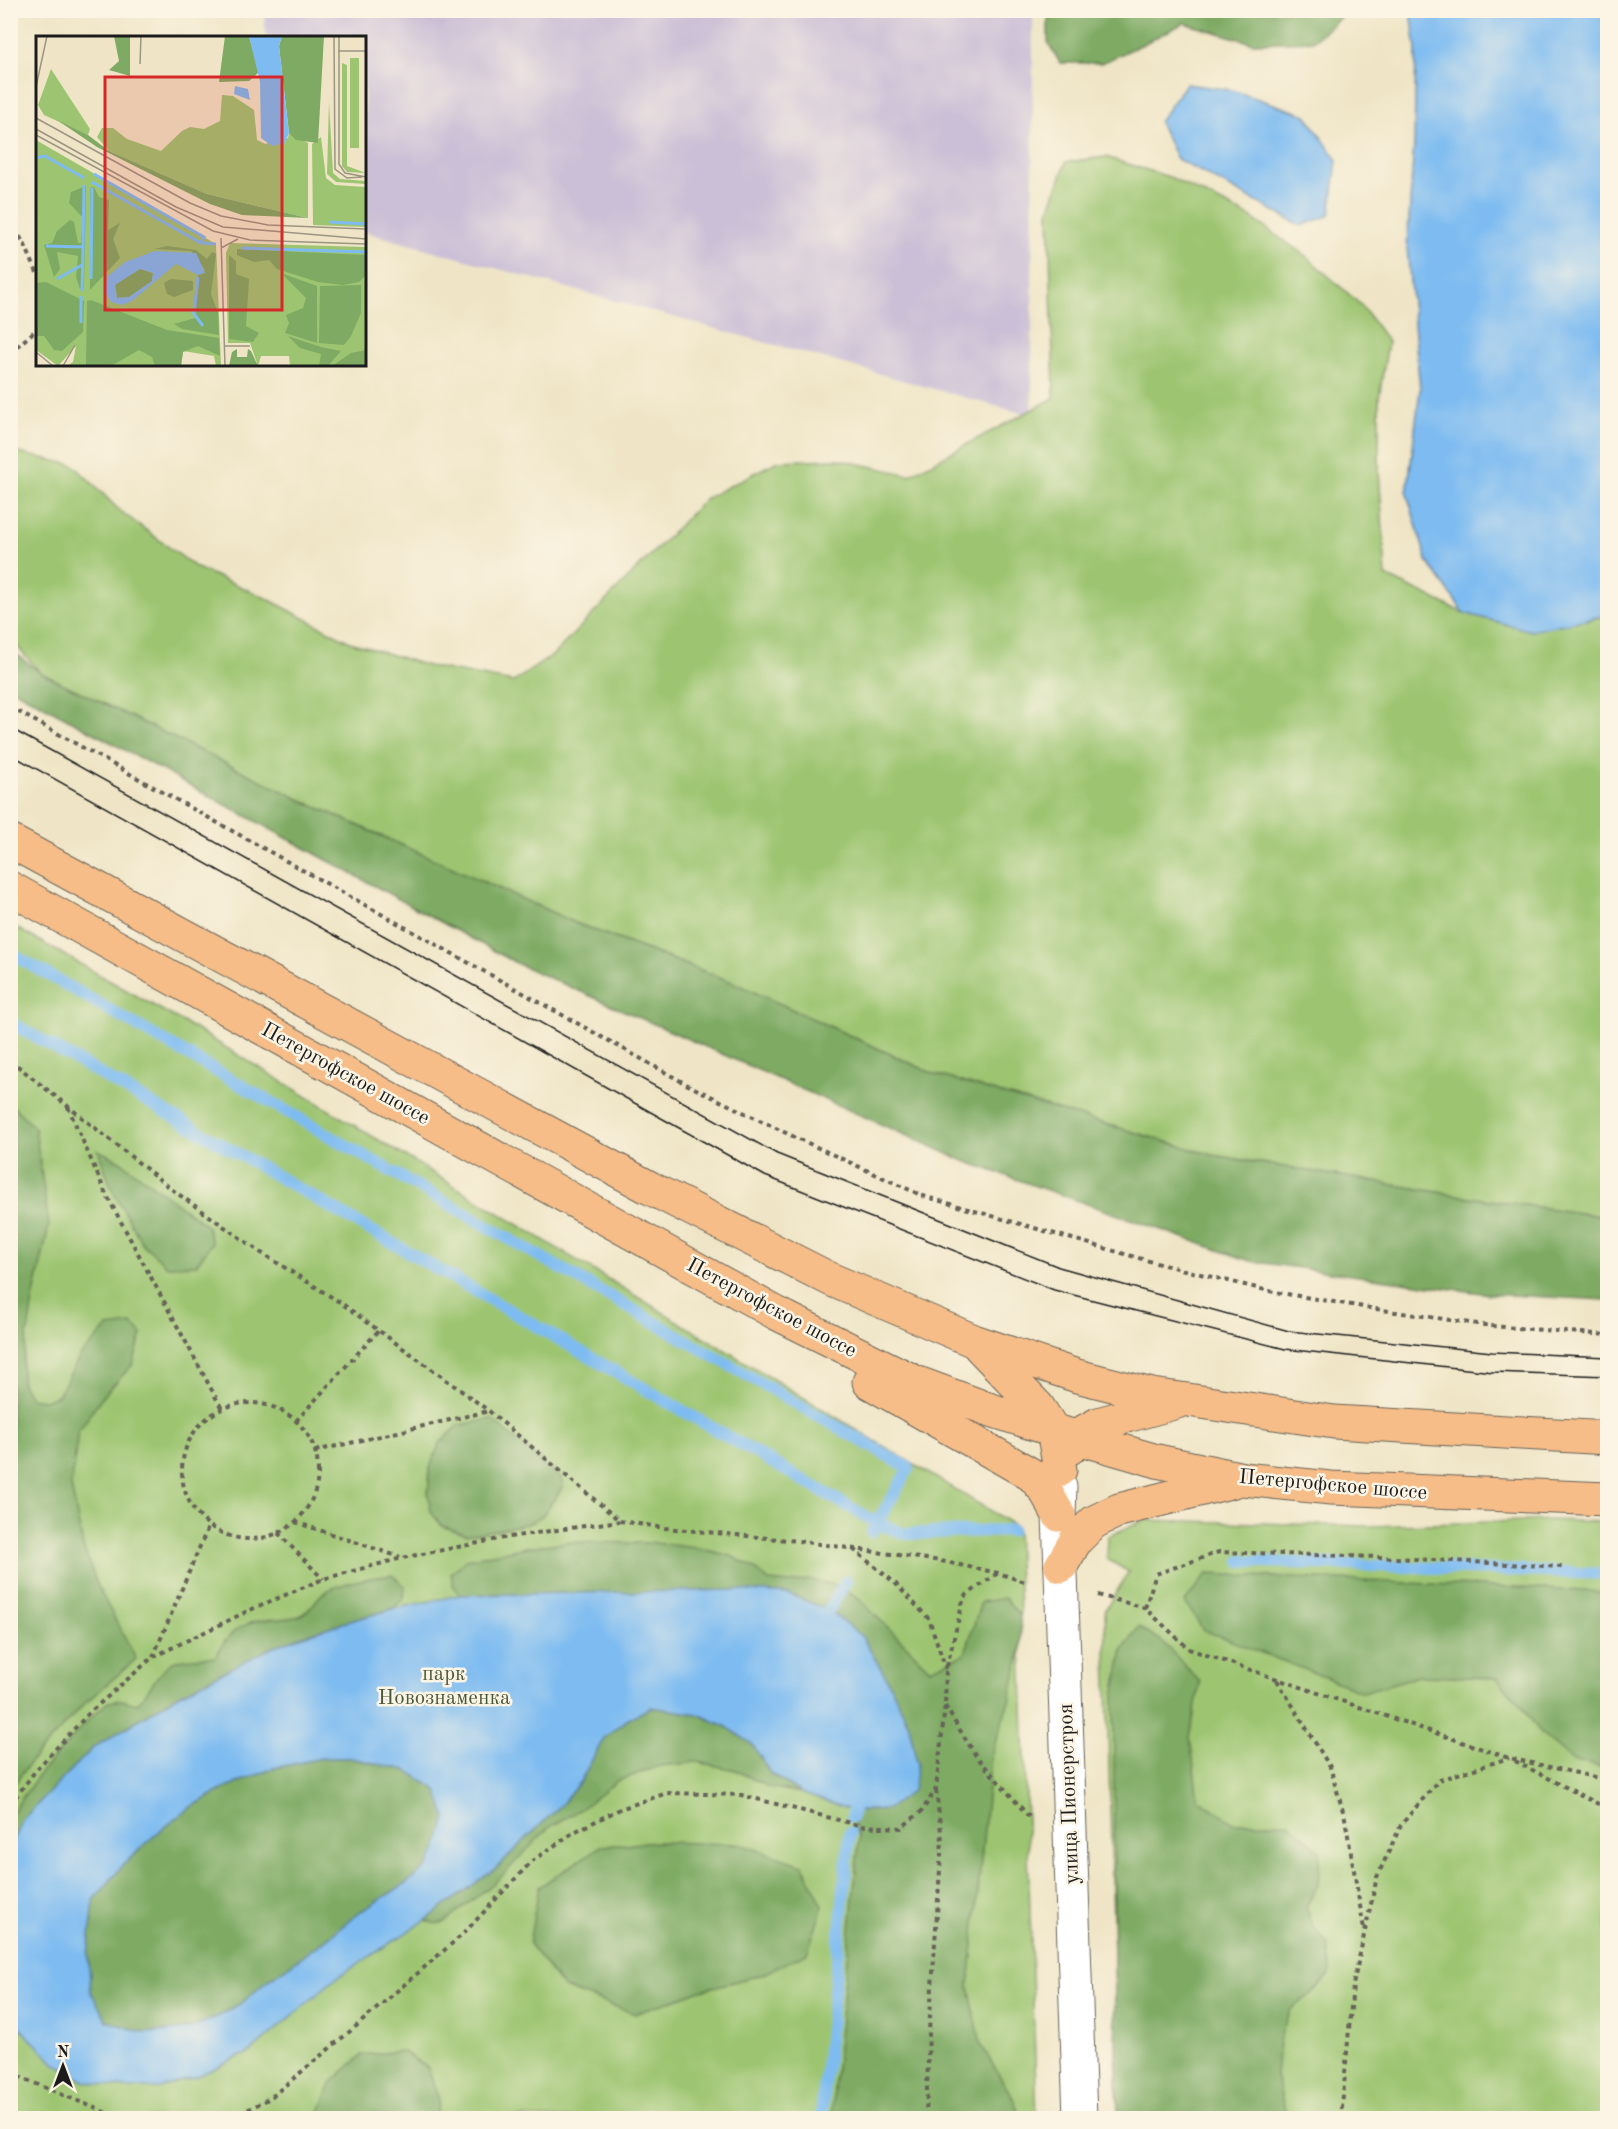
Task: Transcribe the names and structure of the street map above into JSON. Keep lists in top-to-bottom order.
{
  "streets": {
    "main road": ["Петергофское шоссе"],
    "street": ["улица Пионерстроя"]
  },
  "parks": ["парк Новознаменка"],
  "north": "top"
}
